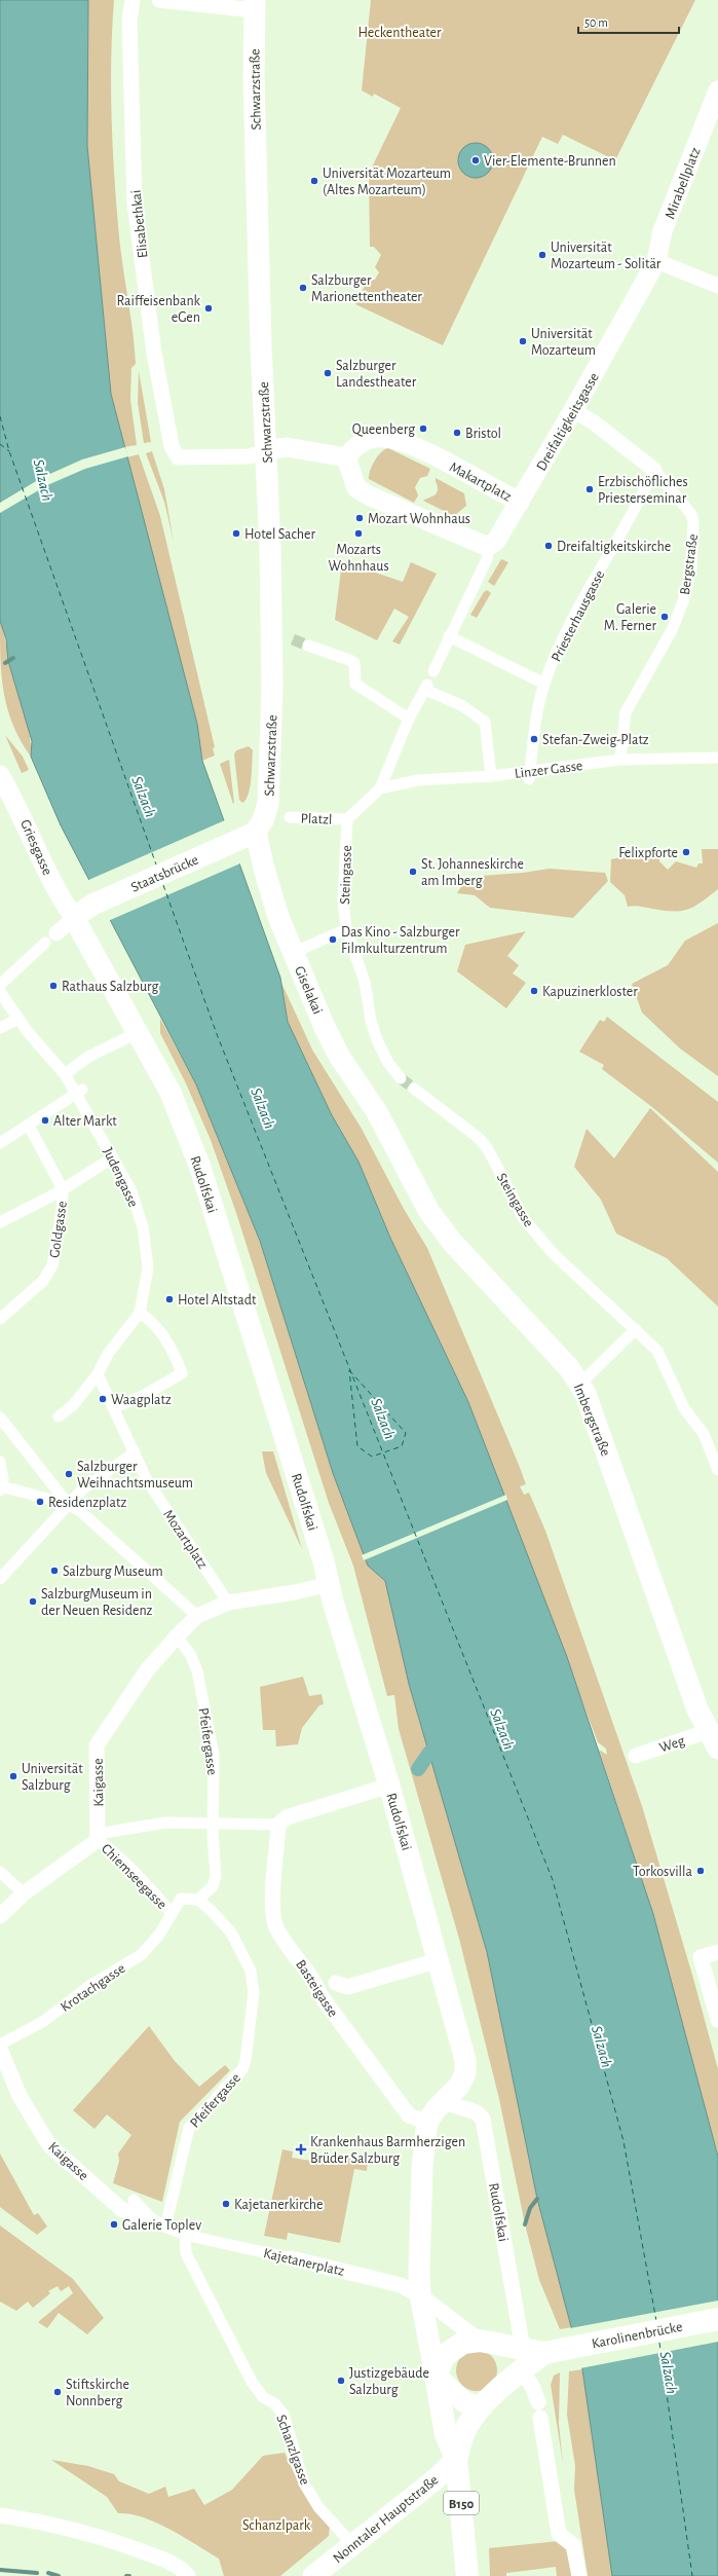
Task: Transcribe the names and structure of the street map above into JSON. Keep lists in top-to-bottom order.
{
  "streets": {
    "main road": [
      "Schwarzstraße",
      "Staatsbrücke",
      "Giselakai",
      "Rudolfskai",
      "Imbergstraße",
      "Karolinenbrücke",
      "B150",
      "Nonntaler Hauptstraße"
    ],
    "street": [
      "Mirabellplatz",
      "Elisabethkai",
      "Dreifaltigkeitsgasse",
      "Makartplatz",
      "Bergstraße",
      "Priesterhausgasse",
      "Linzer Gasse",
      "Platzl",
      "Griesgasse",
      "Steingasse",
      "Judengasse",
      "Goldgasse",
      "Mozartplatz",
      "Pfeifergasse",
      "Weg",
      "Kaigasse",
      "Chiemseegasse",
      "Krotachgasse",
      "Basteigasse",
      "Kajetanerplatz",
      "Schanzlgasse"
    ]
  },
  "crossings": [
    ["Schwarzstraße", "Elisabethkai"],
    ["Schwarzstraße", "Staatsbrücke"],
    ["Schwarzstraße", "Giselakai"],
    ["Mirabellplatz", "Dreifaltigkeitsgasse"],
    ["Dreifaltigkeitsgasse", "Makartplatz"],
    ["Dreifaltigkeitsgasse", "Bergstraße"],
    ["Bergstraße", "Priesterhausgasse"],
    ["Bergstraße", "Linzer Gasse"],
    ["Priesterhausgasse", "Linzer Gasse"],
    ["Linzer Gasse", "Platzl"],
    ["Platzl", "Steingasse"],
    ["Griesgasse", "Staatsbrücke"],
    ["Griesgasse", "Rudolfskai"],
    ["Staatsbrücke", "Giselakai"],
    ["Staatsbrücke", "Rudolfskai"],
    ["Giselakai", "Imbergstraße"],
    ["Rudolfskai", "Basteigasse"],
    ["Rudolfskai", "Karolinenbrücke"],
    ["Rudolfskai", "B150"],
    ["Imbergstraße", "Weg"],
    ["Pfeifergasse", "Kaigasse"],
    ["Pfeifergasse", "Krotachgasse"],
    ["Pfeifergasse", "Kajetanerplatz"],
    ["Kaigasse", "Chiemseegasse"],
    ["Kaigasse", "Kajetanerplatz"],
    ["Chiemseegasse", "Krotachgasse"],
    ["Kajetanerplatz", "Schanzlgasse"],
    ["Kajetanerplatz", "B150"],
    ["Karolinenbrücke", "B150"],
    ["Schanzlgasse", "Nonntaler Hauptstraße"],
    ["B150", "Nonntaler Hauptstraße"]
  ],
  "water": ["Salzach"],
  "parks": ["Heckentheater", "Schanzlpark"],
  "places": {
    "other": [
      "Vier-Elemente-Brunnen",
      "Universität Mozarteum (Altes Mozarteum)",
      "Universität Mozarteum - Solitär",
      "Salzburger Marionettentheater",
      "Raiffeisenbank eGen",
      "Universität Mozarteum",
      "Salzburger Landestheater",
      "Queenberg",
      "Bristol",
      "Erzbischöfliches Priesterseminar",
      "Mozart Wohnhaus",
      "Hotel Sacher",
      "Mozarts Wohnhaus",
      "Dreifaltigkeitskirche",
      "Galerie M. Ferner",
      "Stefan-Zweig-Platz",
      "Felixpforte",
      "St. Johanneskirche am Imberg",
      "Das Kino - Salzburger Filmkulturzentrum",
      "Rathaus Salzburg",
      "Kapuzinerkloster",
      "Alter Markt",
      "Hotel Altstadt",
      "Waagplatz",
      "Salzburger Weihnachtsmuseum",
      "Residenzplatz",
      "Salzburg Museum",
      "SalzburgMuseum in der Neuen Residenz",
      "Universität Salzburg",
      "Torkosvilla",
      "Kajetanerkirche",
      "Galerie Toplev",
      "Justizgebäude Salzburg",
      "Stiftskirche Nonnberg"
    ],
    "health": ["Krankenhaus Barmherzigen Brüder Salzburg"]
  },
  "scale_bar": "50 m"
}
